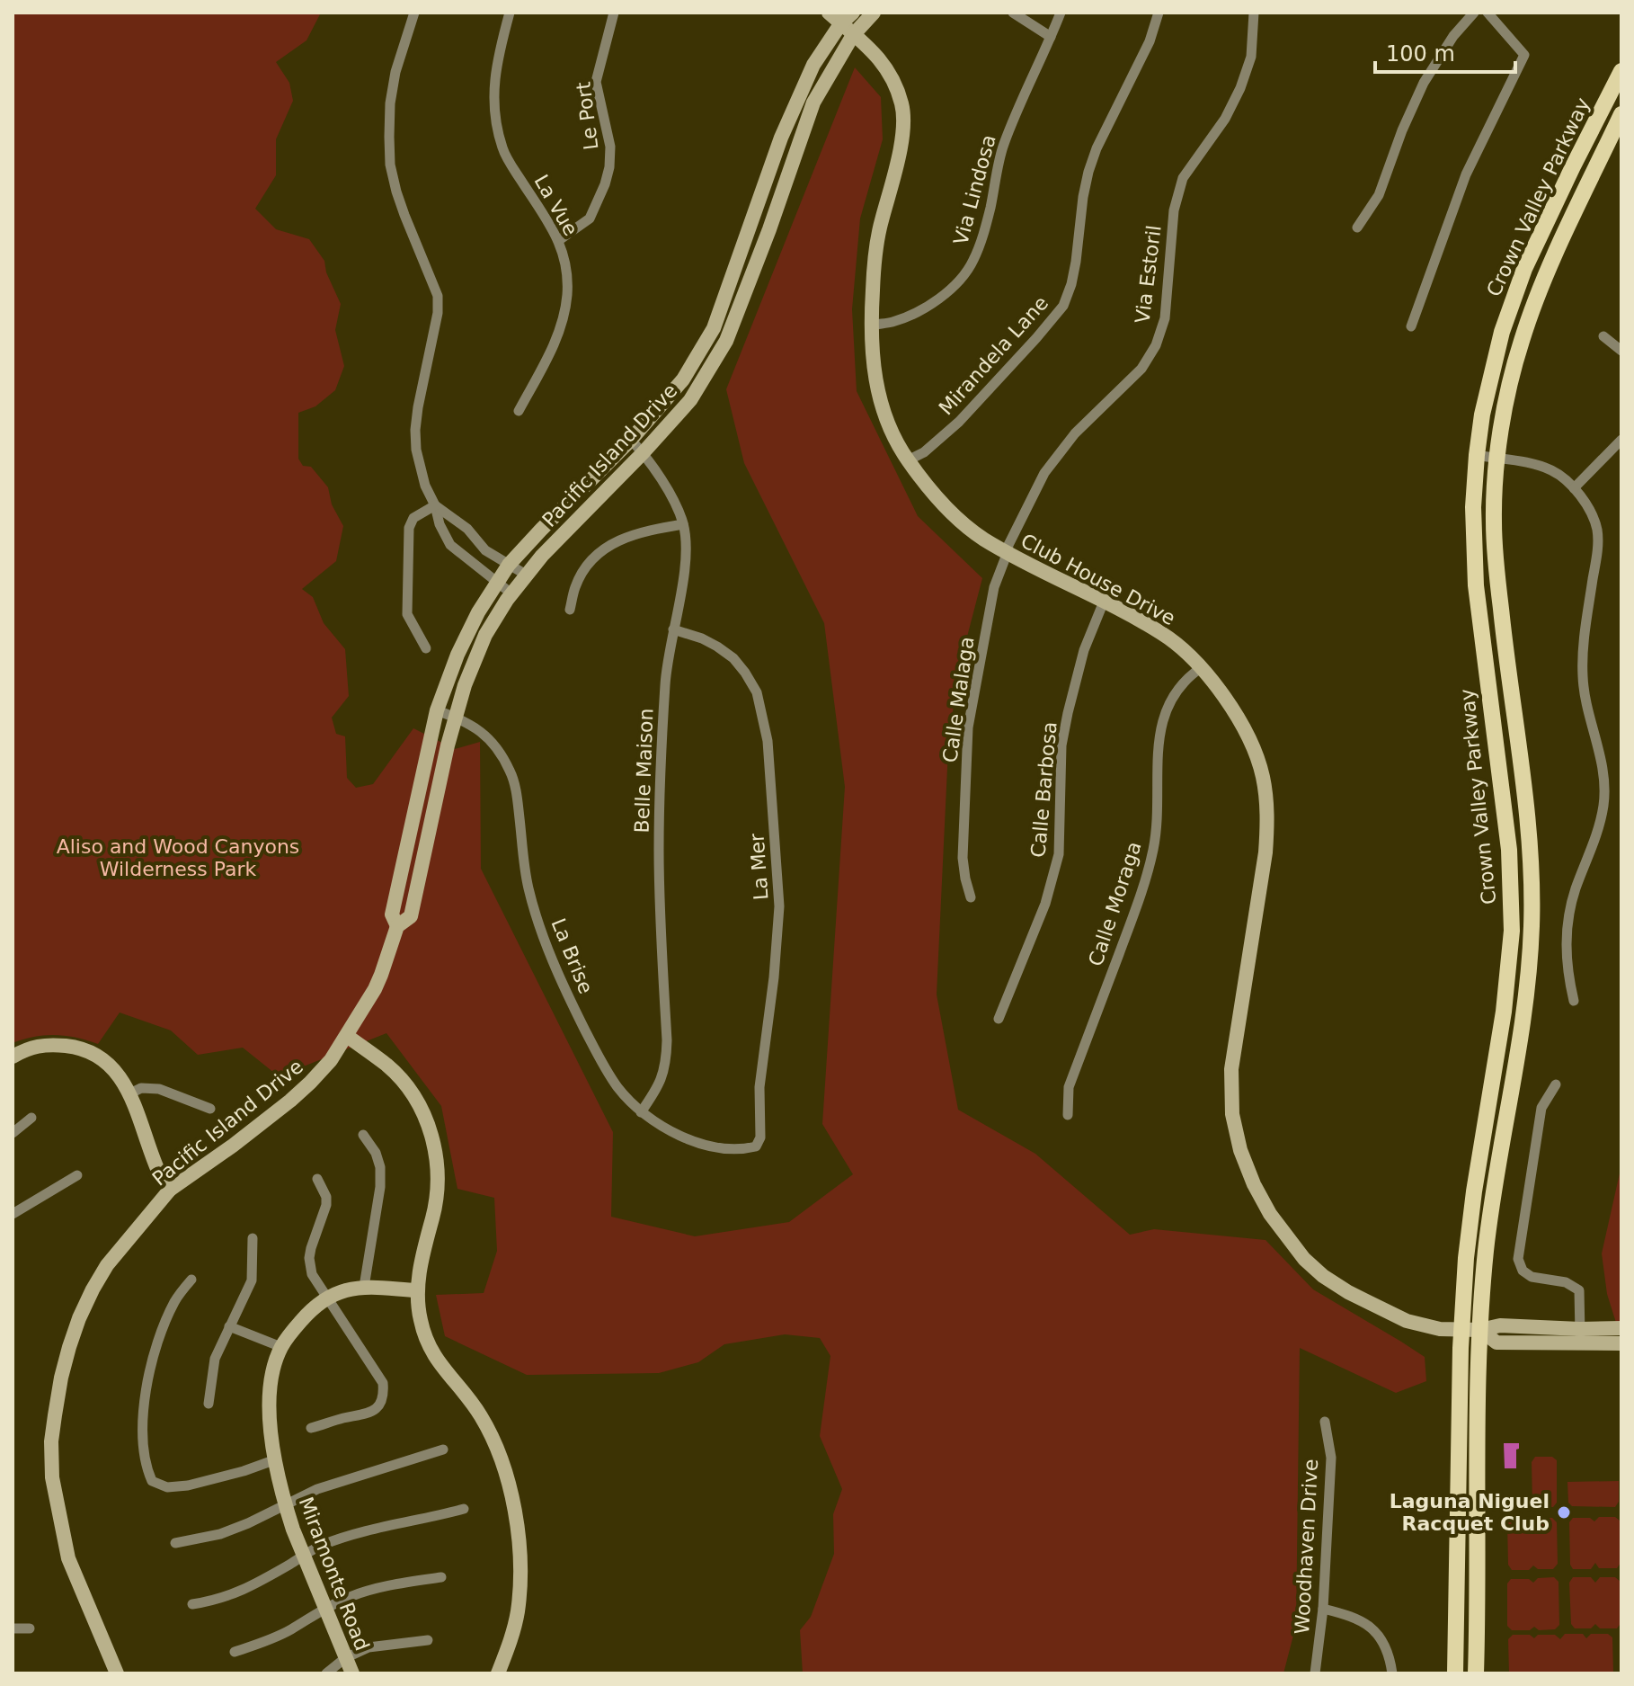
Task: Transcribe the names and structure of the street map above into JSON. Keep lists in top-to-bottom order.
{
  "streets": {
    "main road": ["Crown Valley Parkway"],
    "street": [
      "Le Port",
      "Via Lindosa",
      "La Vue",
      "Via Estoril",
      "Mirandela Lane",
      "Pacific Island Drive",
      "Club House Drive",
      "Calle Malaga",
      "Belle Maison",
      "Calle Barbosa",
      "La Mer",
      "Calle Moraga",
      "La Brise",
      "Woodhaven Drive",
      "Miramonte Road"
    ]
  },
  "crossings": [
    ["Le Port", "La Vue"],
    ["Via Lindosa", "Club House Drive"],
    ["Crown Valley Parkway", "Club House Drive"],
    ["Via Estoril", "Club House Drive"],
    ["Via Estoril", "Calle Malaga"],
    ["Mirandela Lane", "Club House Drive"],
    ["Pacific Island Drive", "Club House Drive"],
    ["Pacific Island Drive", "Belle Maison"],
    ["Pacific Island Drive", "La Brise"],
    ["Club House Drive", "Calle Malaga"],
    ["Club House Drive", "Calle Barbosa"],
    ["Club House Drive", "Calle Moraga"],
    ["Belle Maison", "La Mer"],
    ["Belle Maison", "La Brise"],
    ["La Mer", "La Brise"]
  ],
  "parks": ["Aliso and Wood Canyons Wilderness Park"],
  "places": ["Laguna Niguel Racquet Club"],
  "scale_bar": "100 m"
}
